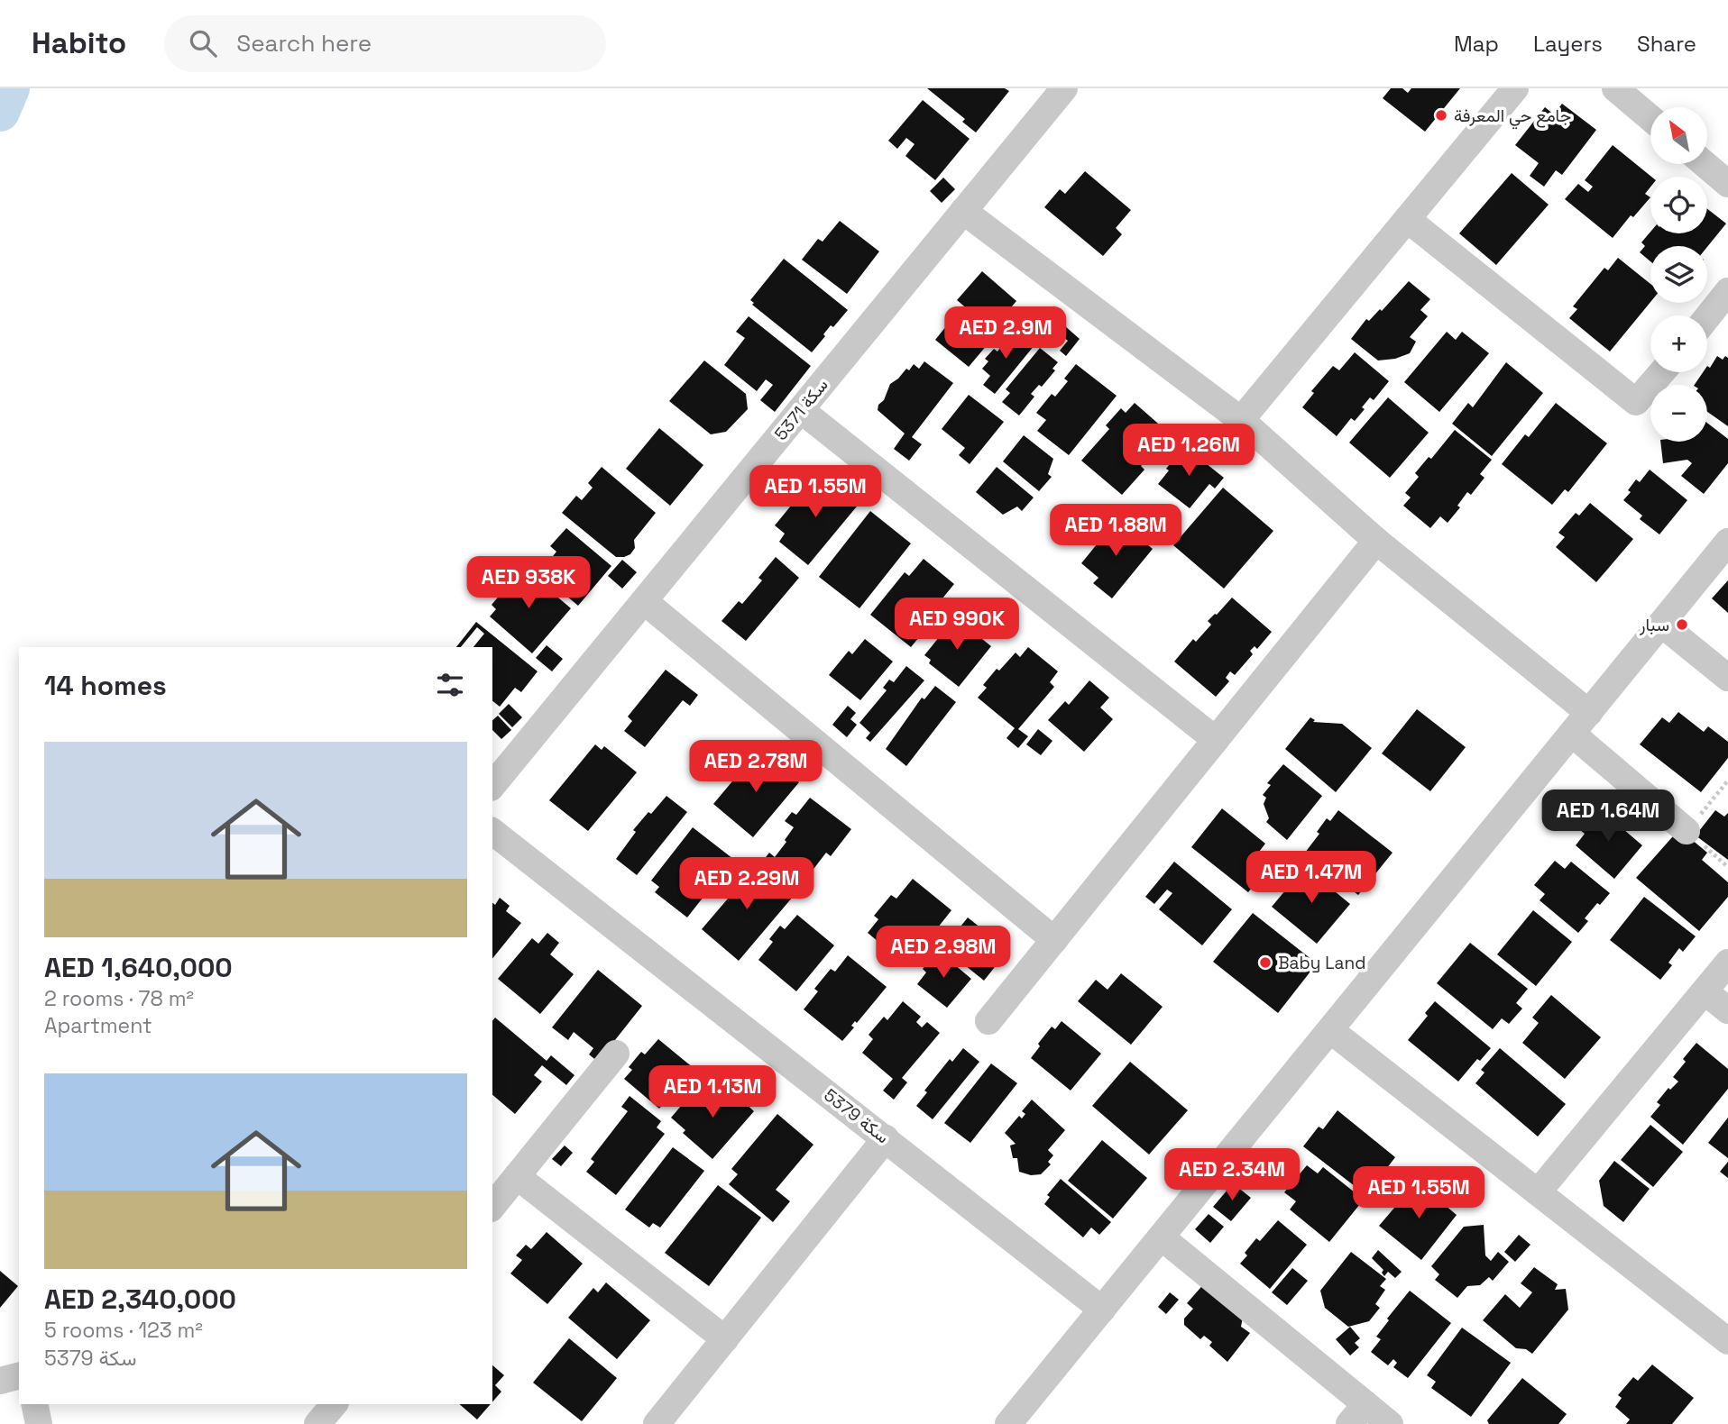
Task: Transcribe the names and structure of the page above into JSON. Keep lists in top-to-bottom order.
{
  "streets": {
    "street": ["سكة 5371", "سكة 5379"]
  },
  "places": ["جامع حي المعرفة", "سبار", "Baby Land"],
  "north": "top left",
  "page": {
    "header": "Habito",
    "search": "Search here",
    "nav": ["Map", "Layers", "Share"],
    "map_buttons": ["+", "−"],
    "price": [
      "AED 2.9M",
      "AED 1.26M",
      "AED 1.55M",
      "AED 1.88M",
      "AED 938K",
      "AED 990K",
      "AED 2.78M",
      "AED 1.64M",
      "AED 1.47M",
      "AED 2.29M",
      "AED 2.98M",
      "AED 1.13M",
      "AED 2.34M",
      "AED 1.55M"
    ],
    "heading": "14 homes",
    "list": [
      {
        "name": "AED 1,640,000",
        "note": "2 rooms · 78 m² · Apartment"
      },
      {
        "name": "AED 2,340,000",
        "note": "5 rooms · 123 m² · سكة 5379"
      }
    ]
  }
}
